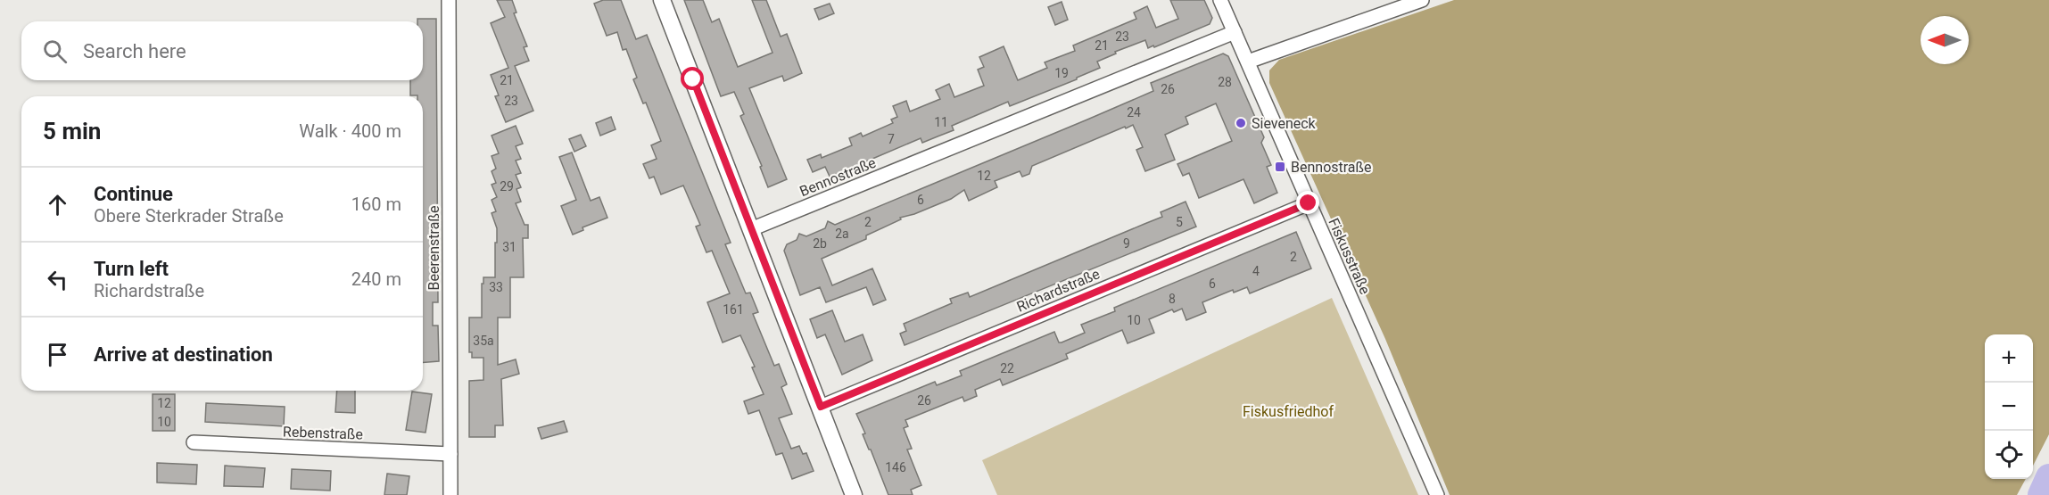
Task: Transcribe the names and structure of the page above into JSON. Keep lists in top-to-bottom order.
{
  "streets": {
    "street": [
      "Bennostraße",
      "Beerenstraße",
      "Fiskusstraße",
      "Richardstraße",
      "Rebenstraße"
    ]
  },
  "crossings": [
    ["Bennostraße", "Fiskusstraße"],
    ["Beerenstraße", "Rebenstraße"],
    ["Fiskusstraße", "Richardstraße"]
  ],
  "parks": ["Fiskusfriedhof"],
  "places": {
    "other": ["Sieveneck"],
    "transit": ["Bennostraße"]
  },
  "house_numbers": [
    "23",
    "21",
    "19",
    "21",
    "28",
    "26",
    "23",
    "24",
    "11",
    "7",
    "12",
    "29",
    "6",
    "2",
    "5",
    "2a",
    "2b",
    "9",
    "31",
    "2",
    "4",
    "6",
    "33",
    "8",
    "161",
    "10",
    "35a",
    "22",
    "26",
    "12",
    "10",
    "146"
  ],
  "north": "left",
  "page": {
    "search": "Search here",
    "heading": ["5 min", "Walk · 400 m"],
    "list": [
      ["Continue", "Obere Sterkrader Straße", "160 m"],
      ["Turn left", "Richardstraße", "240 m"],
      "Arrive at destination"
    ],
    "map_buttons": ["+", "−"]
  }
}
